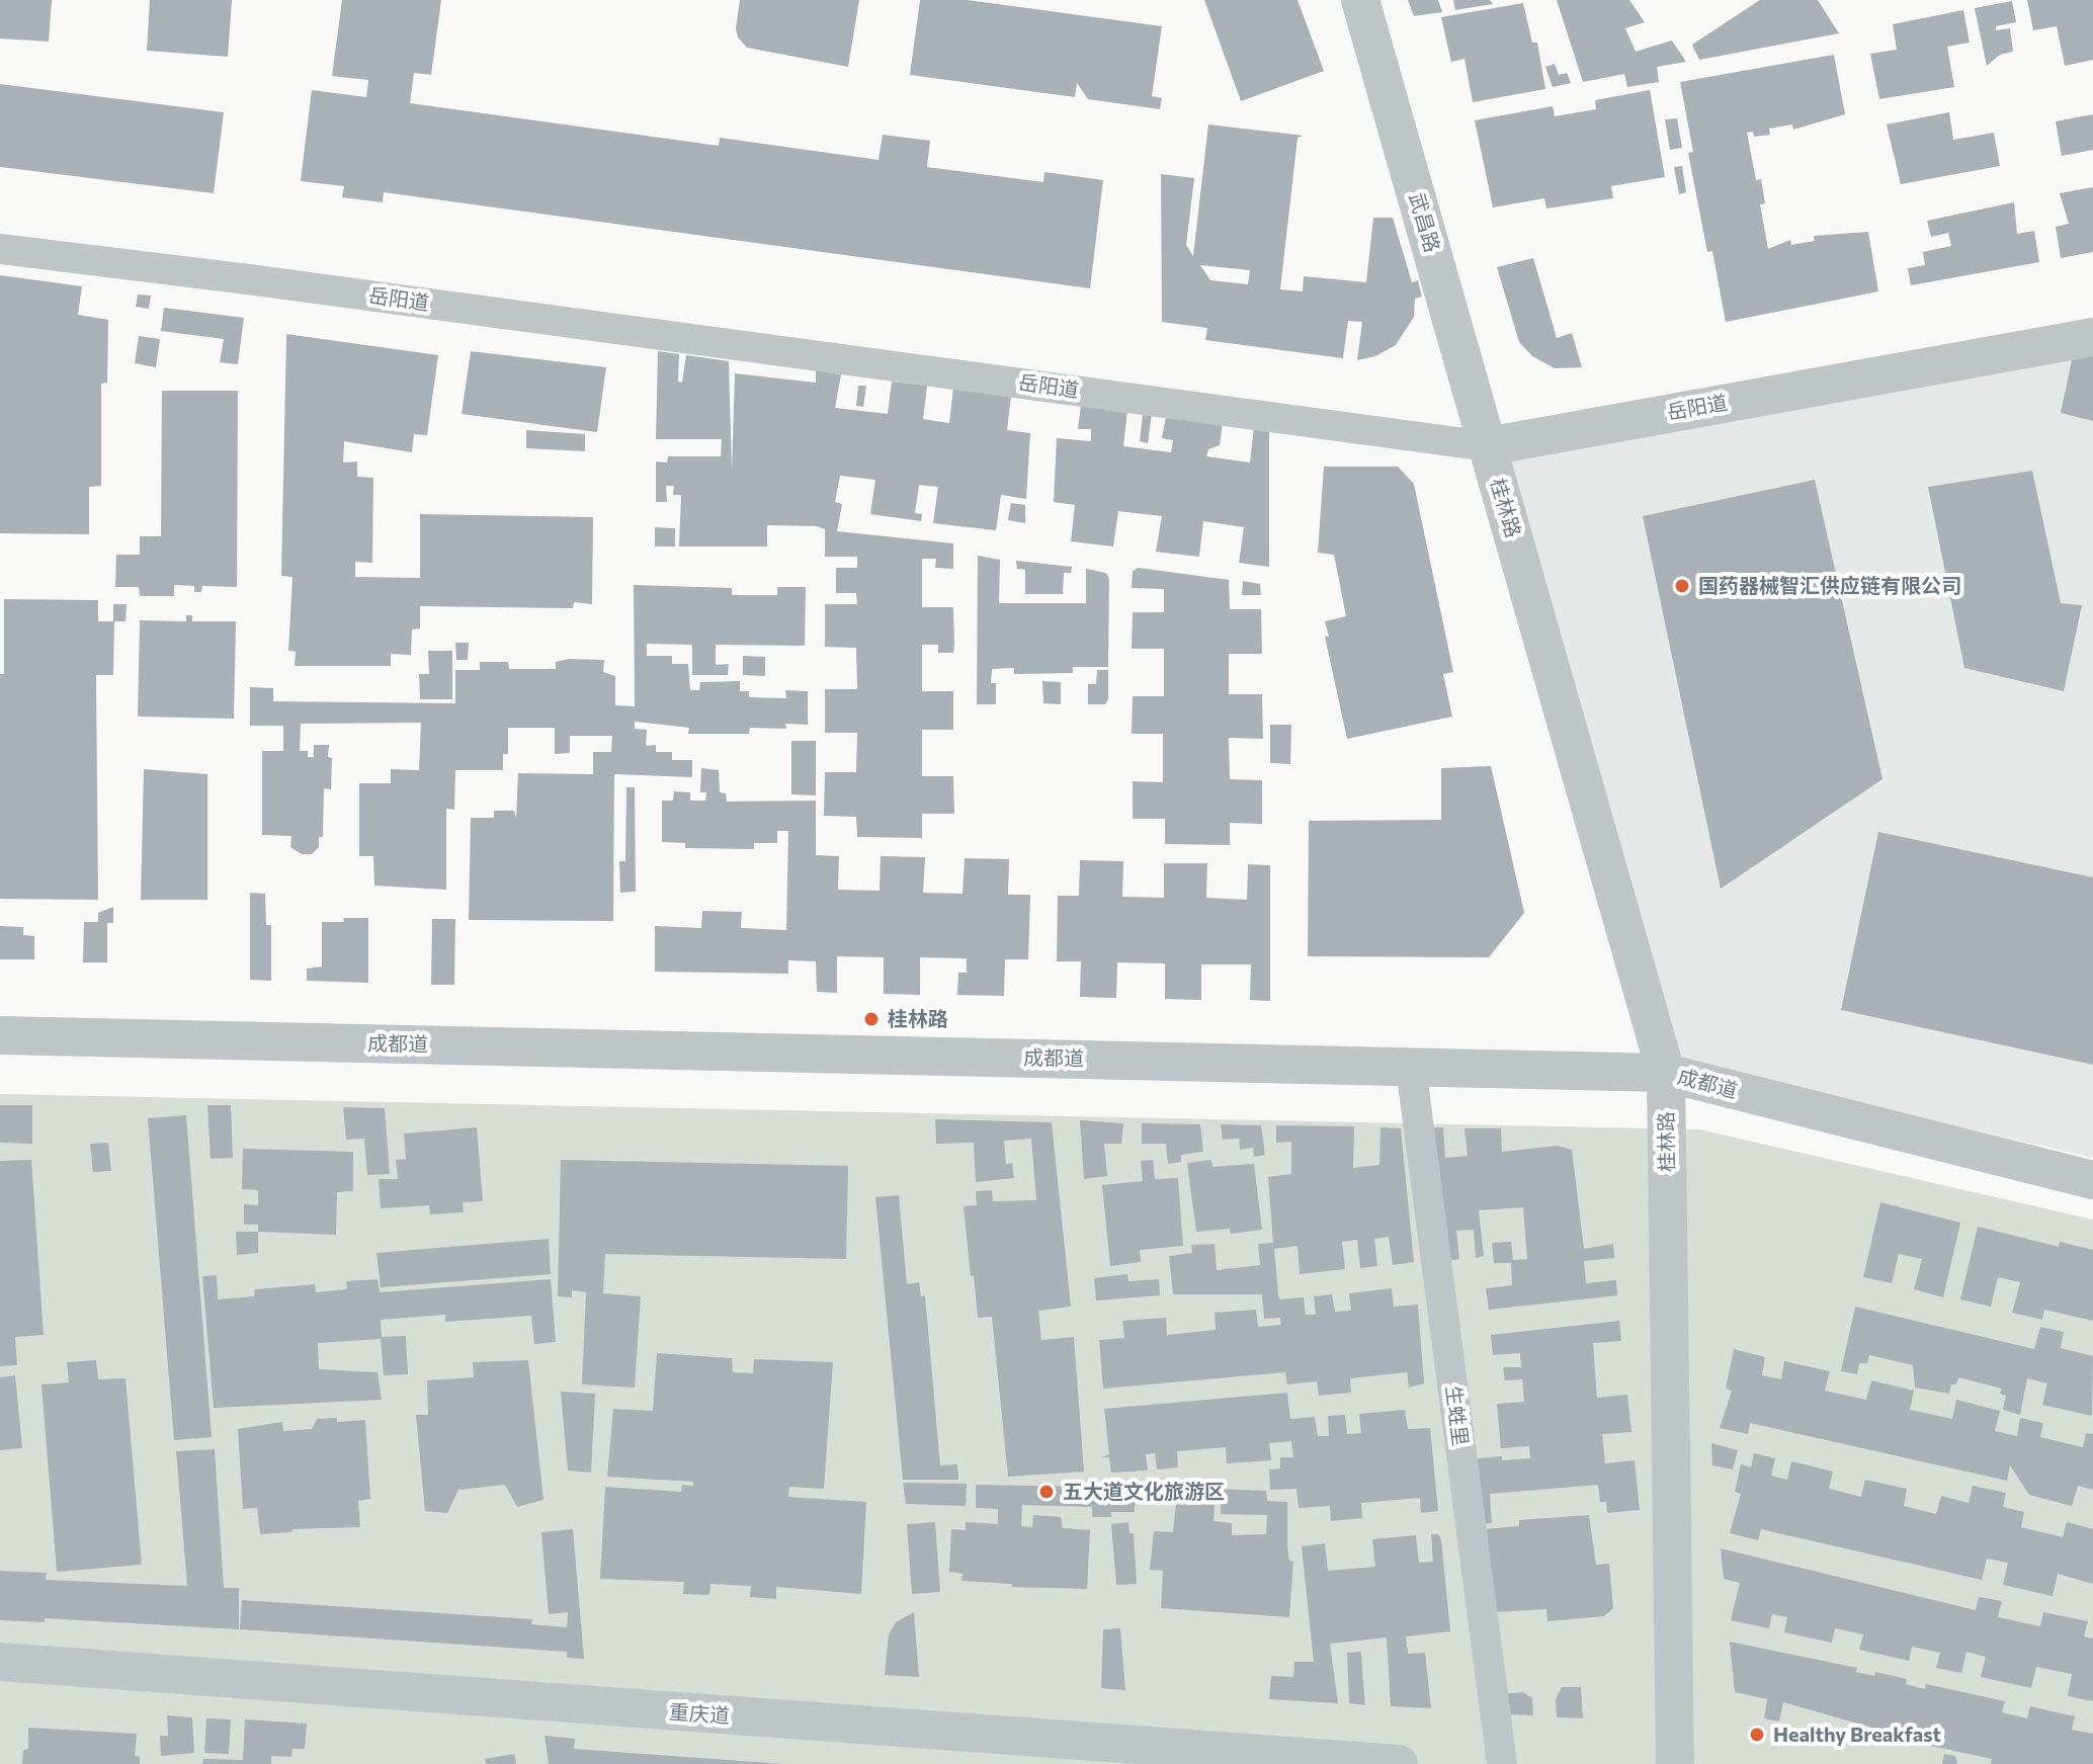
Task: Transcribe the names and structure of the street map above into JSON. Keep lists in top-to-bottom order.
{
  "streets": {
    "street": [
      "武昌路",
      "岳阳道",
      "桂林路",
      "成都道",
      "生﨡里",
      "重庆道"
    ]
  },
  "crossings": [
    ["武昌路", "岳阳道"],
    ["武昌路", "桂林路"],
    ["岳阳道", "桂林路"],
    ["桂林路", "成都道"],
    ["成都道", "生﨡里"]
  ],
  "places": [
    "国药器械智汇供应链有限公司",
    "桂林路",
    "五大道文化旅游区",
    "Healthy Breakfast"
  ]
}
